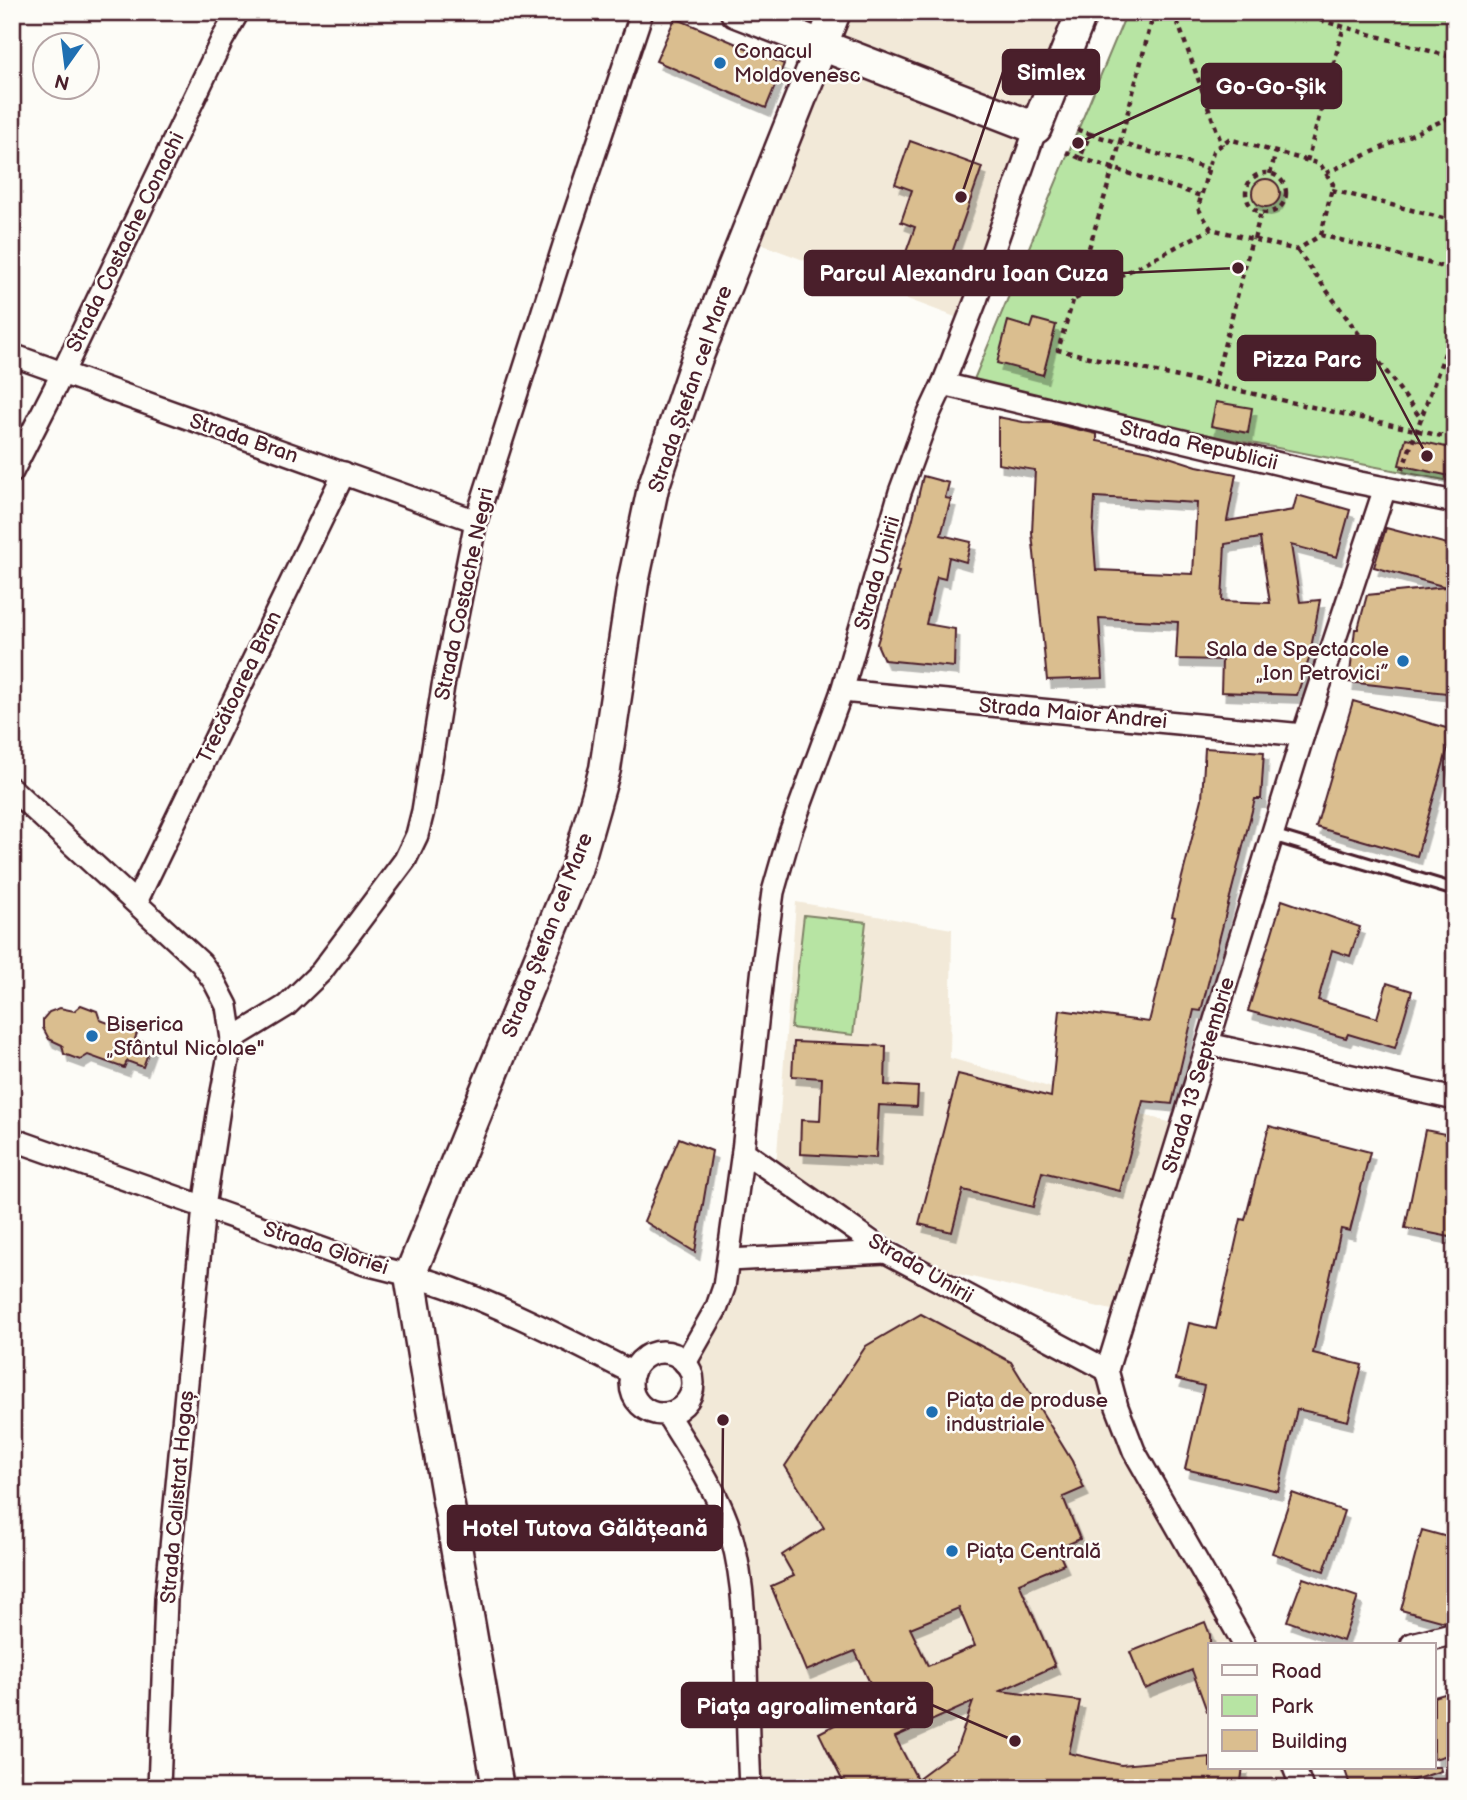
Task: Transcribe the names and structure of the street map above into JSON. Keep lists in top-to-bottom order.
{
  "streets": {
    "street": [
      "Strada Costache Conachi",
      "Strada Ștefan cel Mare",
      "Strada Bran",
      "Strada Republicii",
      "Strada Unirii",
      "Strada Costache Negri",
      "Trecătoarea Bran",
      "Strada Maior Andrei",
      "Strada 13 Septembrie",
      "Strada Gloriei",
      "Strada Calistrat Hogaș"
    ]
  },
  "crossings": [
    ["Strada Costache Conachi", "Strada Bran"],
    ["Strada Ștefan cel Mare", "Strada Gloriei"],
    ["Strada Bran", "Strada Costache Negri"],
    ["Strada Bran", "Trecătoarea Bran"],
    ["Strada Republicii", "Strada Unirii"],
    ["Strada Republicii", "Strada 13 Septembrie"],
    ["Strada Unirii", "Strada Maior Andrei"],
    ["Strada Unirii", "Strada 13 Septembrie"],
    ["Strada Unirii", "Strada Gloriei"],
    ["Strada Costache Negri", "Strada Calistrat Hogaș"],
    ["Strada Maior Andrei", "Strada 13 Septembrie"],
    ["Strada Gloriei", "Strada Calistrat Hogaș"]
  ],
  "places": [
    "Conacul Moldovenesc",
    "Go-Go-Șik",
    "Simlex",
    "Parcul Alexandru Ioan Cuza",
    "Pizza Parc",
    "Sala de Spectacole „Ion Petrovici”",
    "Biserica „Sfântul Nicolae\"",
    "Piața de produse industriale",
    "Hotel Tutova Gălățeană",
    "Piața Centrală",
    "Piața agroalimentară"
  ],
  "legend": ["Road", "Park", "Building"],
  "north": "bottom"
}
